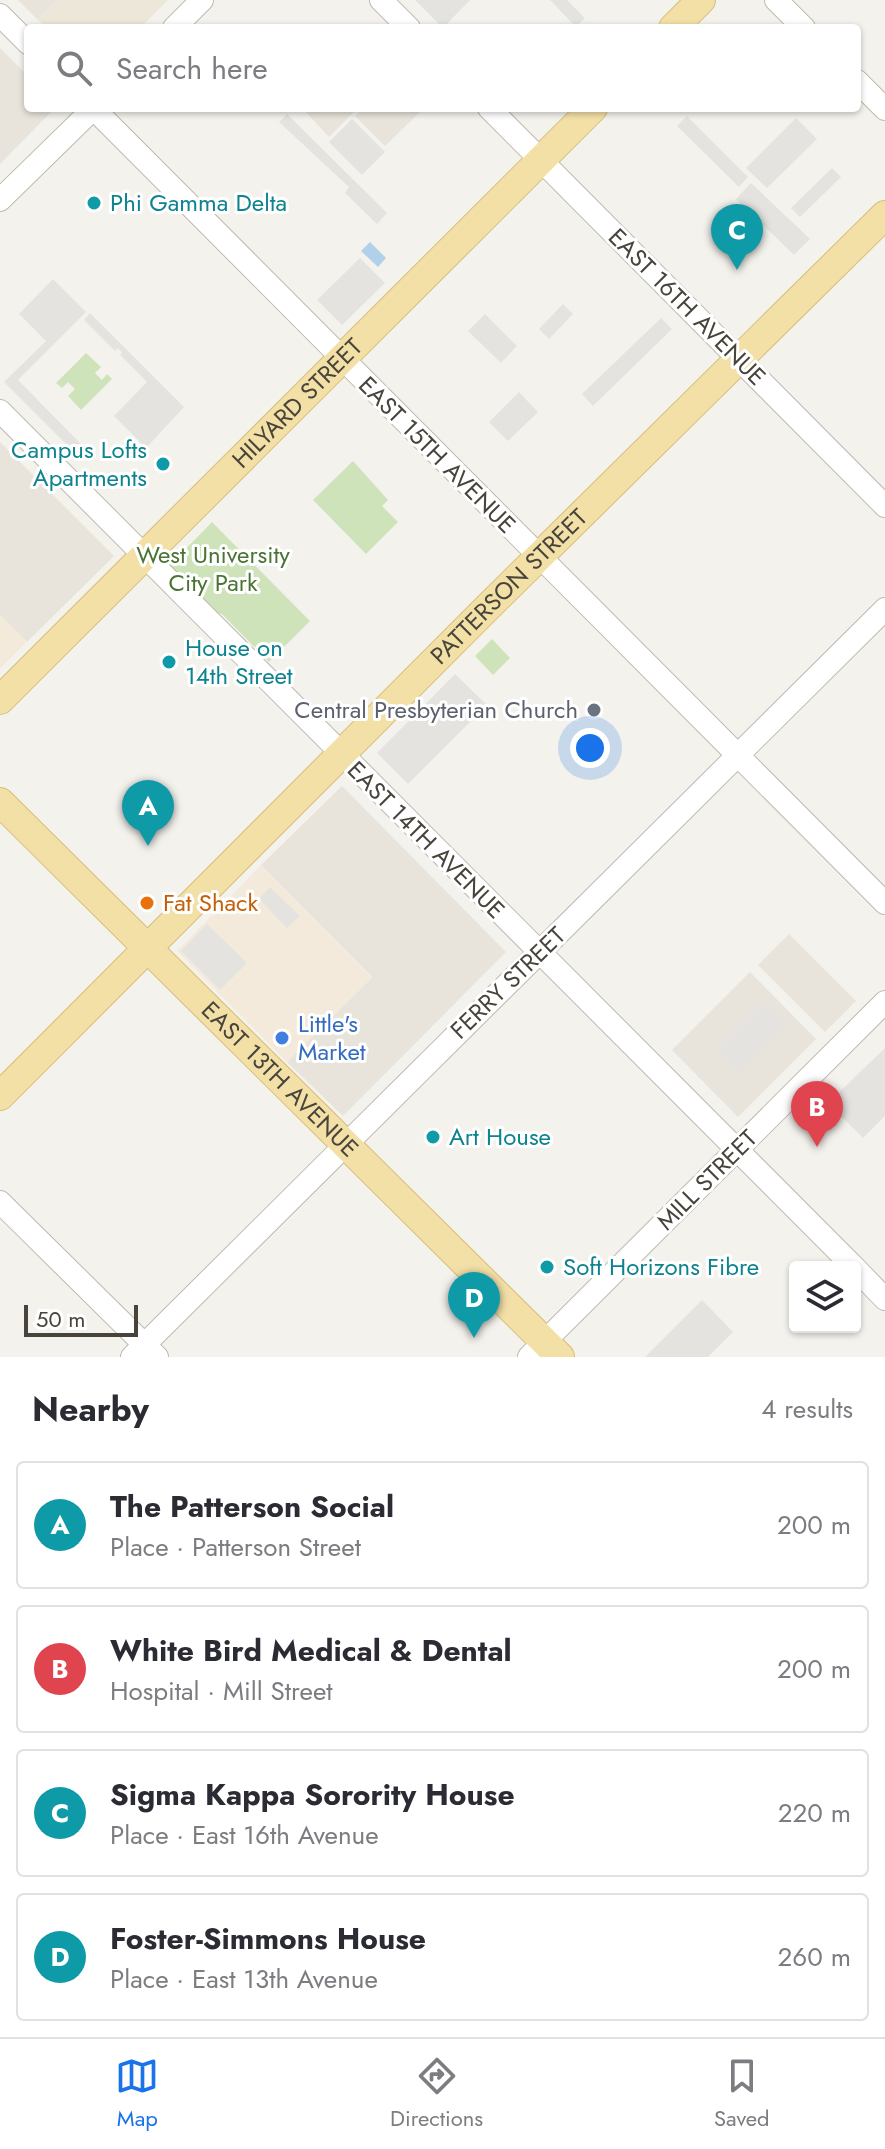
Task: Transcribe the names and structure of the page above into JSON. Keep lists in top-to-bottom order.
{
  "streets": {
    "main road": ["HILYARD STREET", "PATTERSON STREET", "EAST 13TH AVENUE"],
    "street": [
      "EAST 16TH AVENUE",
      "EAST 15TH AVENUE",
      "EAST 14TH AVENUE",
      "FERRY STREET",
      "MILL STREET"
    ]
  },
  "crossings": [
    ["EAST 16TH AVENUE", "HILYARD STREET"],
    ["EAST 16TH AVENUE", "PATTERSON STREET"],
    ["HILYARD STREET", "EAST 15TH AVENUE"],
    ["HILYARD STREET", "EAST 14TH AVENUE"],
    ["EAST 15TH AVENUE", "PATTERSON STREET"],
    ["EAST 15TH AVENUE", "FERRY STREET"],
    ["PATTERSON STREET", "EAST 14TH AVENUE"],
    ["PATTERSON STREET", "EAST 13TH AVENUE"],
    ["EAST 14TH AVENUE", "FERRY STREET"],
    ["EAST 14TH AVENUE", "MILL STREET"],
    ["FERRY STREET", "EAST 13TH AVENUE"],
    ["EAST 13TH AVENUE", "MILL STREET"]
  ],
  "parks": ["West University City Park"],
  "places": [
    "Phi Gamma Delta",
    "Campus Lofts Apartments",
    "House on 14th Street",
    "Central Presbyterian Church",
    "Fat Shack",
    "Little's Market",
    "Art House",
    "Soft Horizons Fibre"
  ],
  "scale_bar": "50 m",
  "page": {
    "search": "Search here",
    "pins": [
      "C",
      "A",
      "B",
      "D"
    ],
    "scale": "50 m",
    "heading": ["Nearby", "4 results"],
    "list": [
      {
        "mark": "A",
        "name": "The Patterson Social",
        "note": "Place · Patterson Street",
        "value": "200 m"
      },
      {
        "mark": "B",
        "name": "White Bird Medical & Dental",
        "note": "Hospital · Mill Street",
        "value": "200 m"
      },
      {
        "mark": "C",
        "name": "Sigma Kappa Sorority House",
        "note": "Place · East 16th Avenue",
        "value": "220 m"
      },
      {
        "mark": "D",
        "name": "Foster-Simmons House",
        "note": "Place · East 13th Avenue",
        "value": "260 m"
      }
    ],
    "nav": ["Map", "Directions", "Saved"]
  }
}
